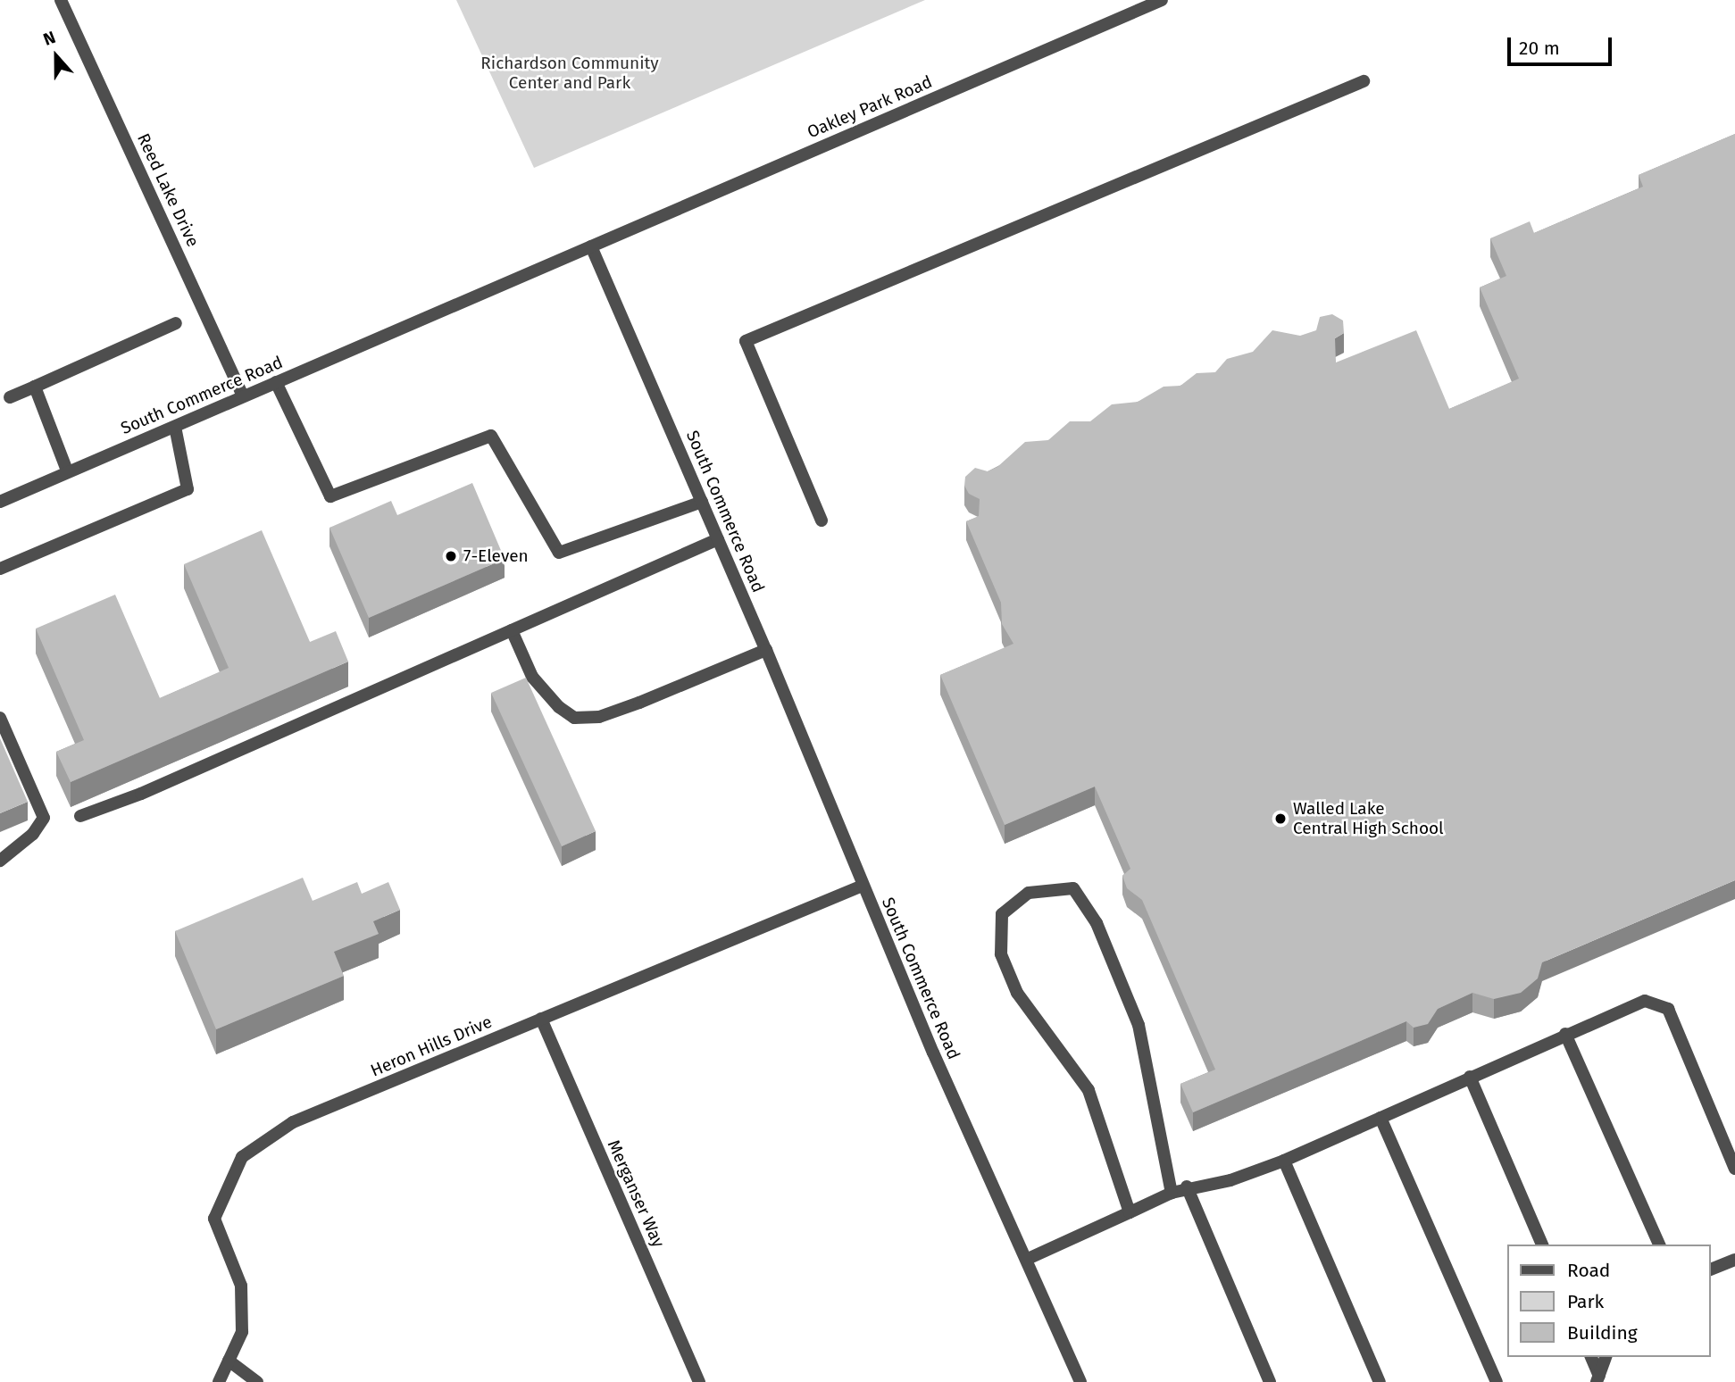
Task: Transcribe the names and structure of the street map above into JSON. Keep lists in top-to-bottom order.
{
  "streets": {
    "street": [
      "Oakley Park Road",
      "Reed Lake Drive",
      "South Commerce Road",
      "Heron Hills Drive",
      "Merganser Way"
    ]
  },
  "crossings": [
    ["Oakley Park Road", "South Commerce Road"],
    ["Reed Lake Drive", "South Commerce Road"],
    ["South Commerce Road", "Heron Hills Drive"],
    ["Heron Hills Drive", "Merganser Way"]
  ],
  "parks": ["Richardson Community Center and Park"],
  "places": ["7-Eleven", "Walled Lake Central High School"],
  "legend": ["Road", "Park", "Building"],
  "scale_bar": "20 m",
  "north": "top"
}
